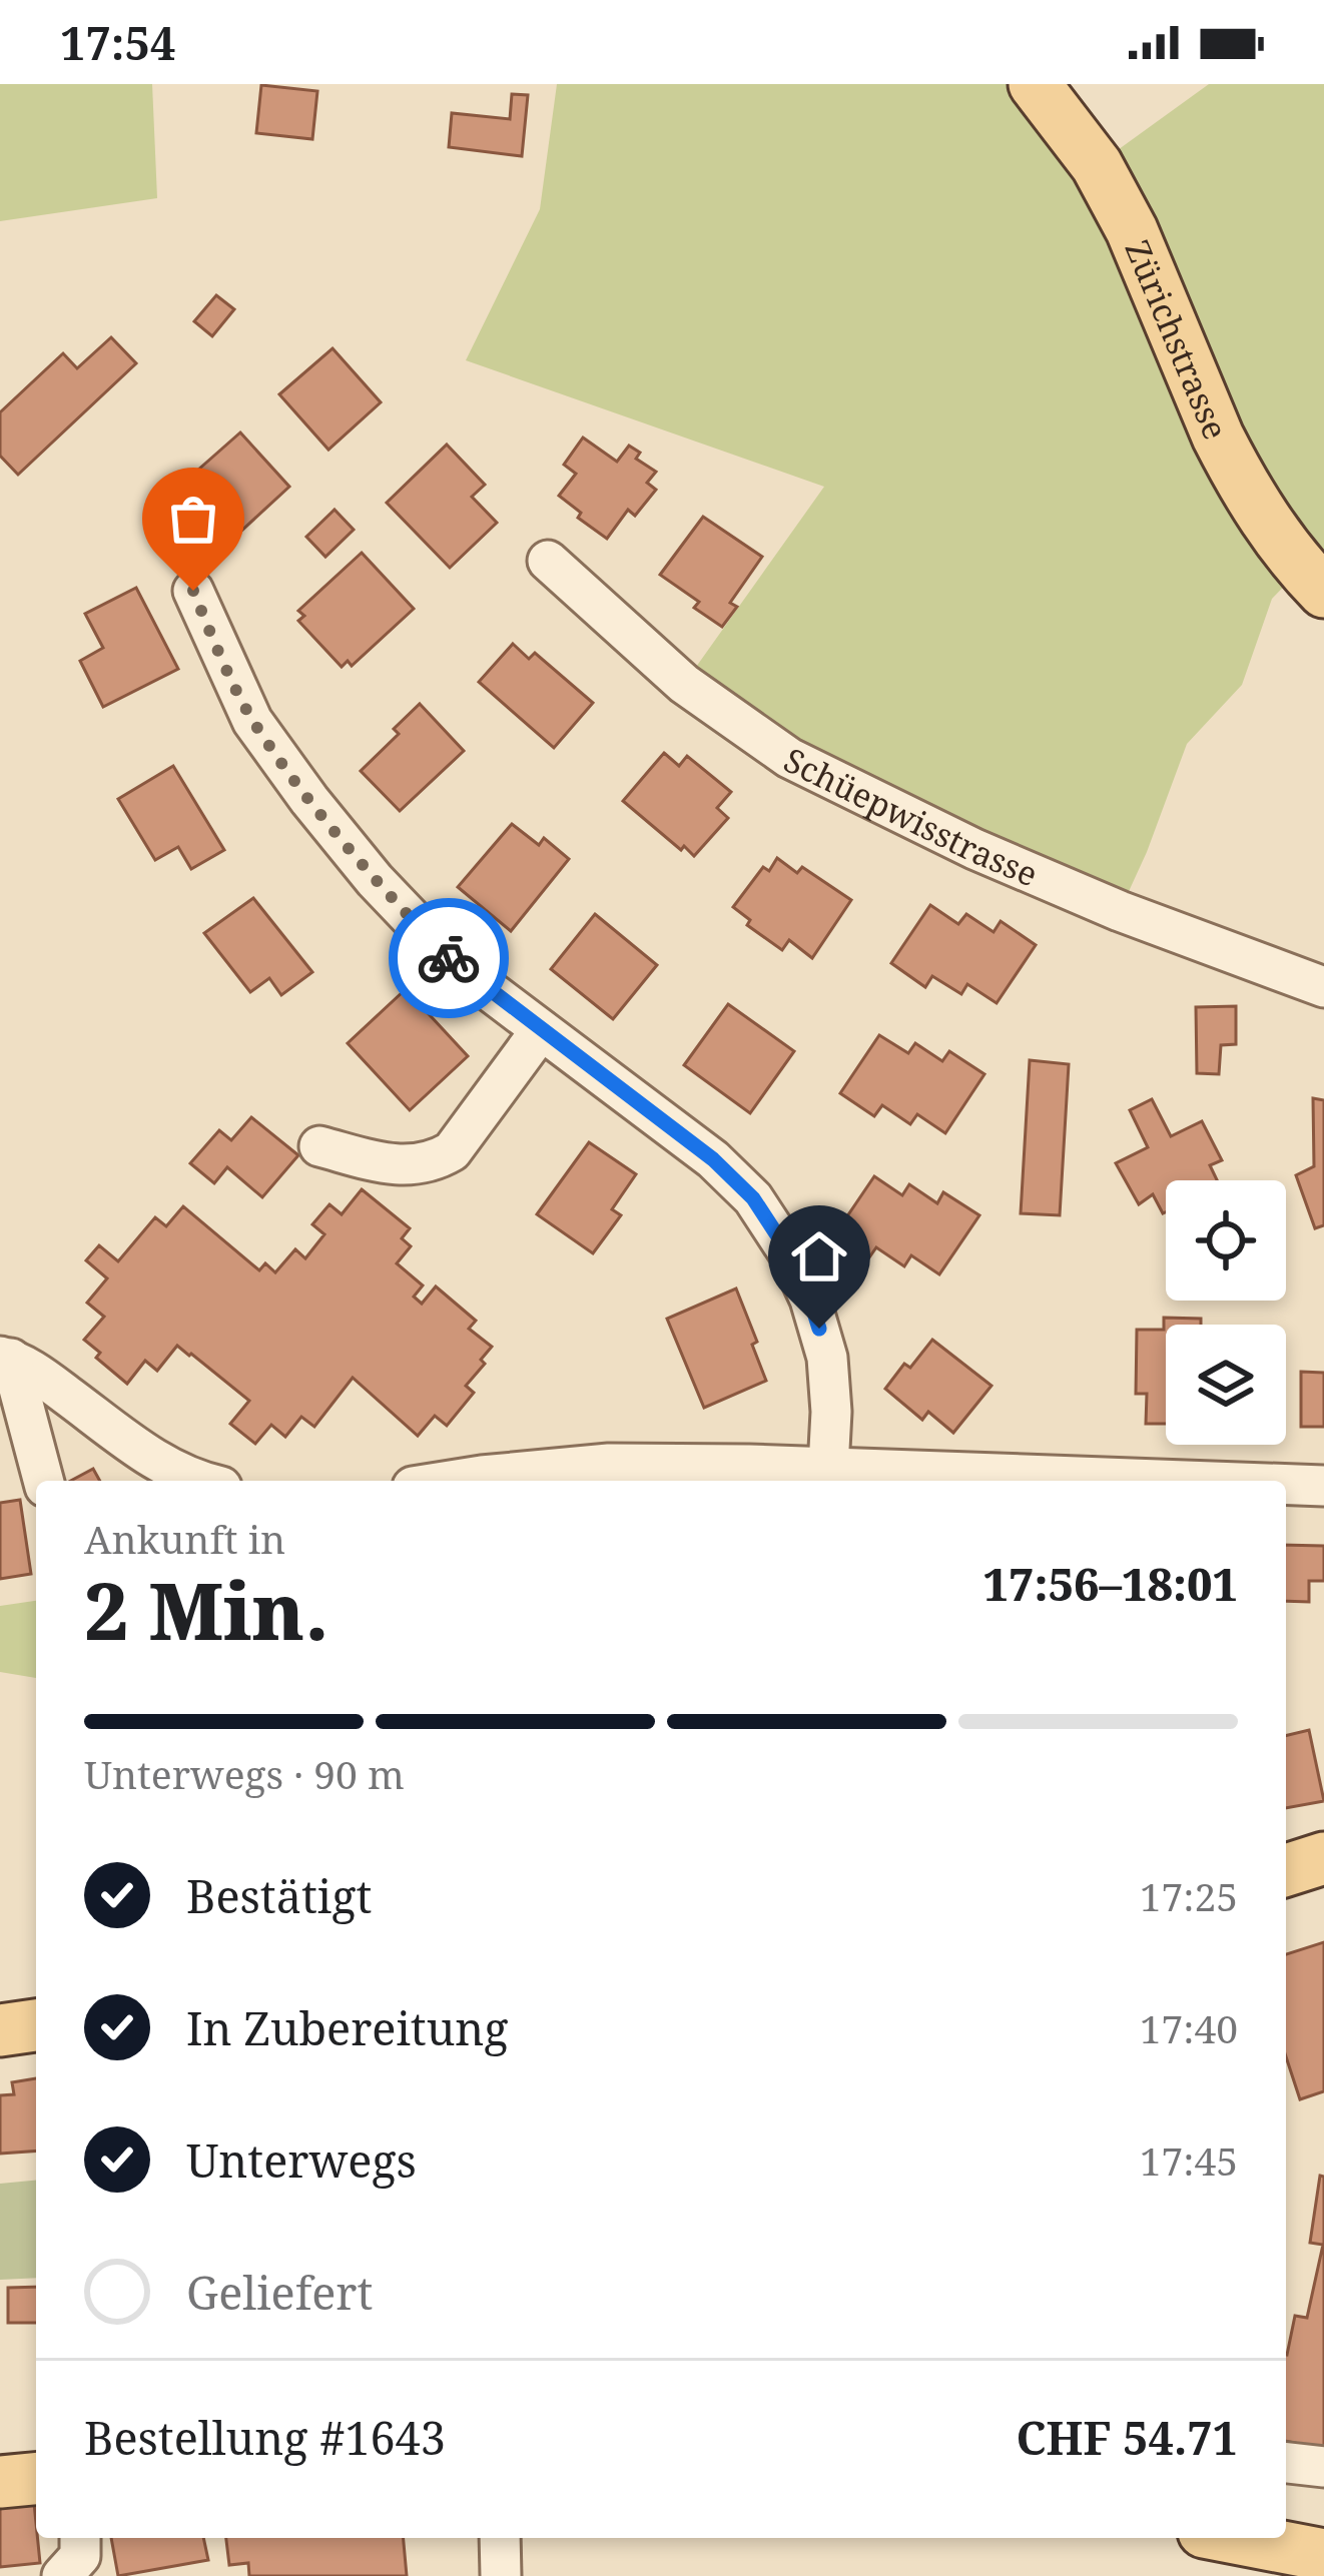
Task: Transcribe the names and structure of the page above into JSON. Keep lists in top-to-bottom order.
{
  "streets": {
    "main road": ["Zürichstrasse"],
    "street": ["Schüepwisstrasse"]
  },
  "page": {
    "status": "17:54",
    "heading": ["2 Min.", "Ankunft in", "17:56–18:01"],
    "panel": ["Bestellung #1643", "CHF 54.71"],
    "bar": "Unterwegs · 90 m",
    "list": [
      ["Bestätigt", "17:25"],
      ["In Zubereitung", "17:40"],
      ["Unterwegs", "17:45"],
      "Geliefert"
    ]
  }
}
